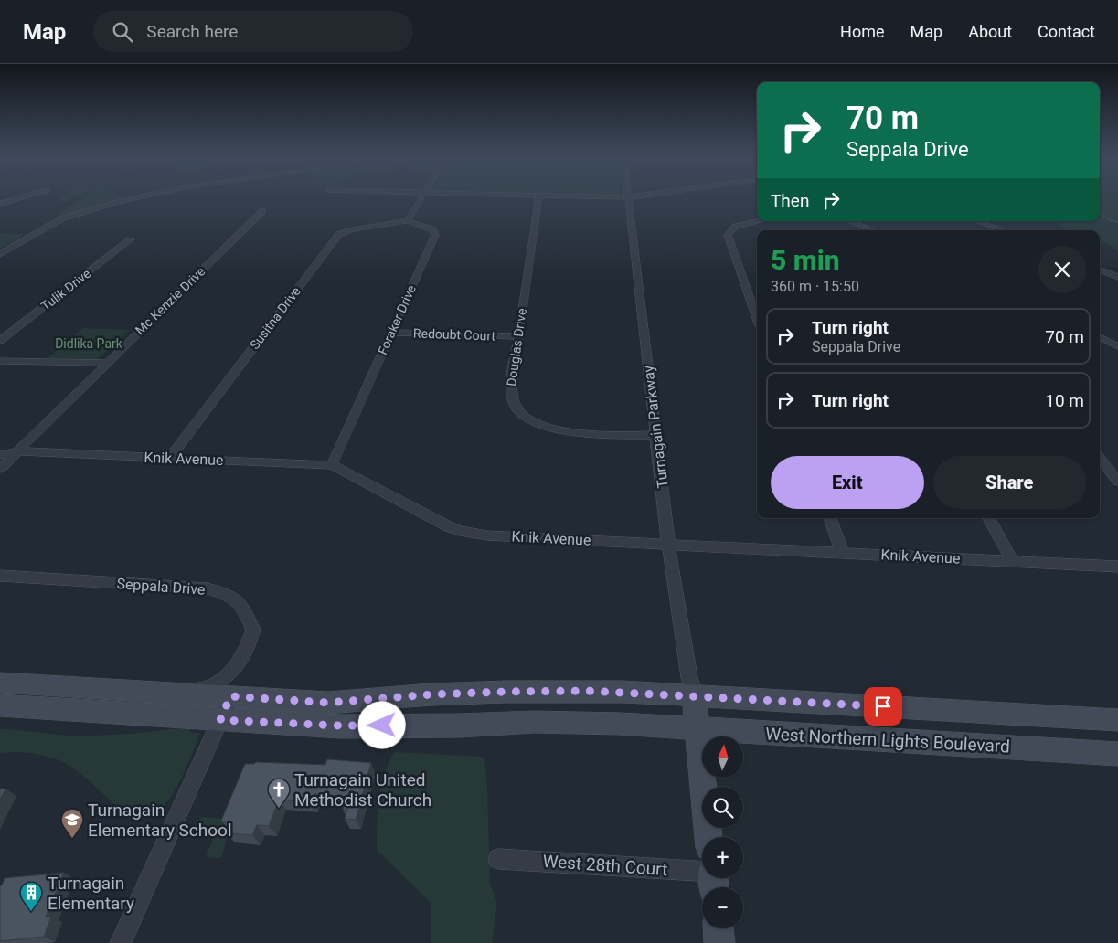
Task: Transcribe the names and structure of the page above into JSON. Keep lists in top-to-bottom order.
{
  "streets": {
    "street": [
      "Tulik Drive",
      "Mc Kenzie Drive",
      "Susitna Drive",
      "Foraker Drive",
      "Redoubt Court",
      "Douglas Drive",
      "Turnagain Parkway",
      "Knik Avenue",
      "Seppala Drive",
      "West Northern Lights Boulevard",
      "West 28th Court"
    ]
  },
  "crossings": [
    ["Mc Kenzie Drive", "Knik Avenue"],
    ["Susitna Drive", "Foraker Drive"],
    ["Susitna Drive", "Knik Avenue"],
    ["Foraker Drive", "Redoubt Court"],
    ["Foraker Drive", "Knik Avenue"],
    ["Redoubt Court", "Douglas Drive"],
    ["Douglas Drive", "Turnagain Parkway"],
    ["Turnagain Parkway", "Knik Avenue"],
    ["Turnagain Parkway", "West Northern Lights Boulevard"],
    ["Seppala Drive", "West Northern Lights Boulevard"]
  ],
  "parks": ["Didlika Park"],
  "places": {
    "church": ["Turnagain United Methodist Church"],
    "school or university": ["Turnagain Elementary School"],
    "building": ["Turnagain Elementary"]
  },
  "north": "top",
  "page": {
    "header": "Map",
    "search": "Search here",
    "nav": [
      "Home",
      "Map",
      "About",
      "Contact"
    ],
    "turn": ["70 m", "Seppala Drive"],
    "then": "Then",
    "heading": ["5 min", "360 m · 15:50"],
    "list": [
      {
        "name": "Turn right",
        "note": "Seppala Drive",
        "value": "70 m"
      },
      {
        "name": "Turn right",
        "value": "10 m"
      }
    ],
    "buttons": ["Exit", "Share"],
    "map_buttons": ["+", "−"]
  }
}
